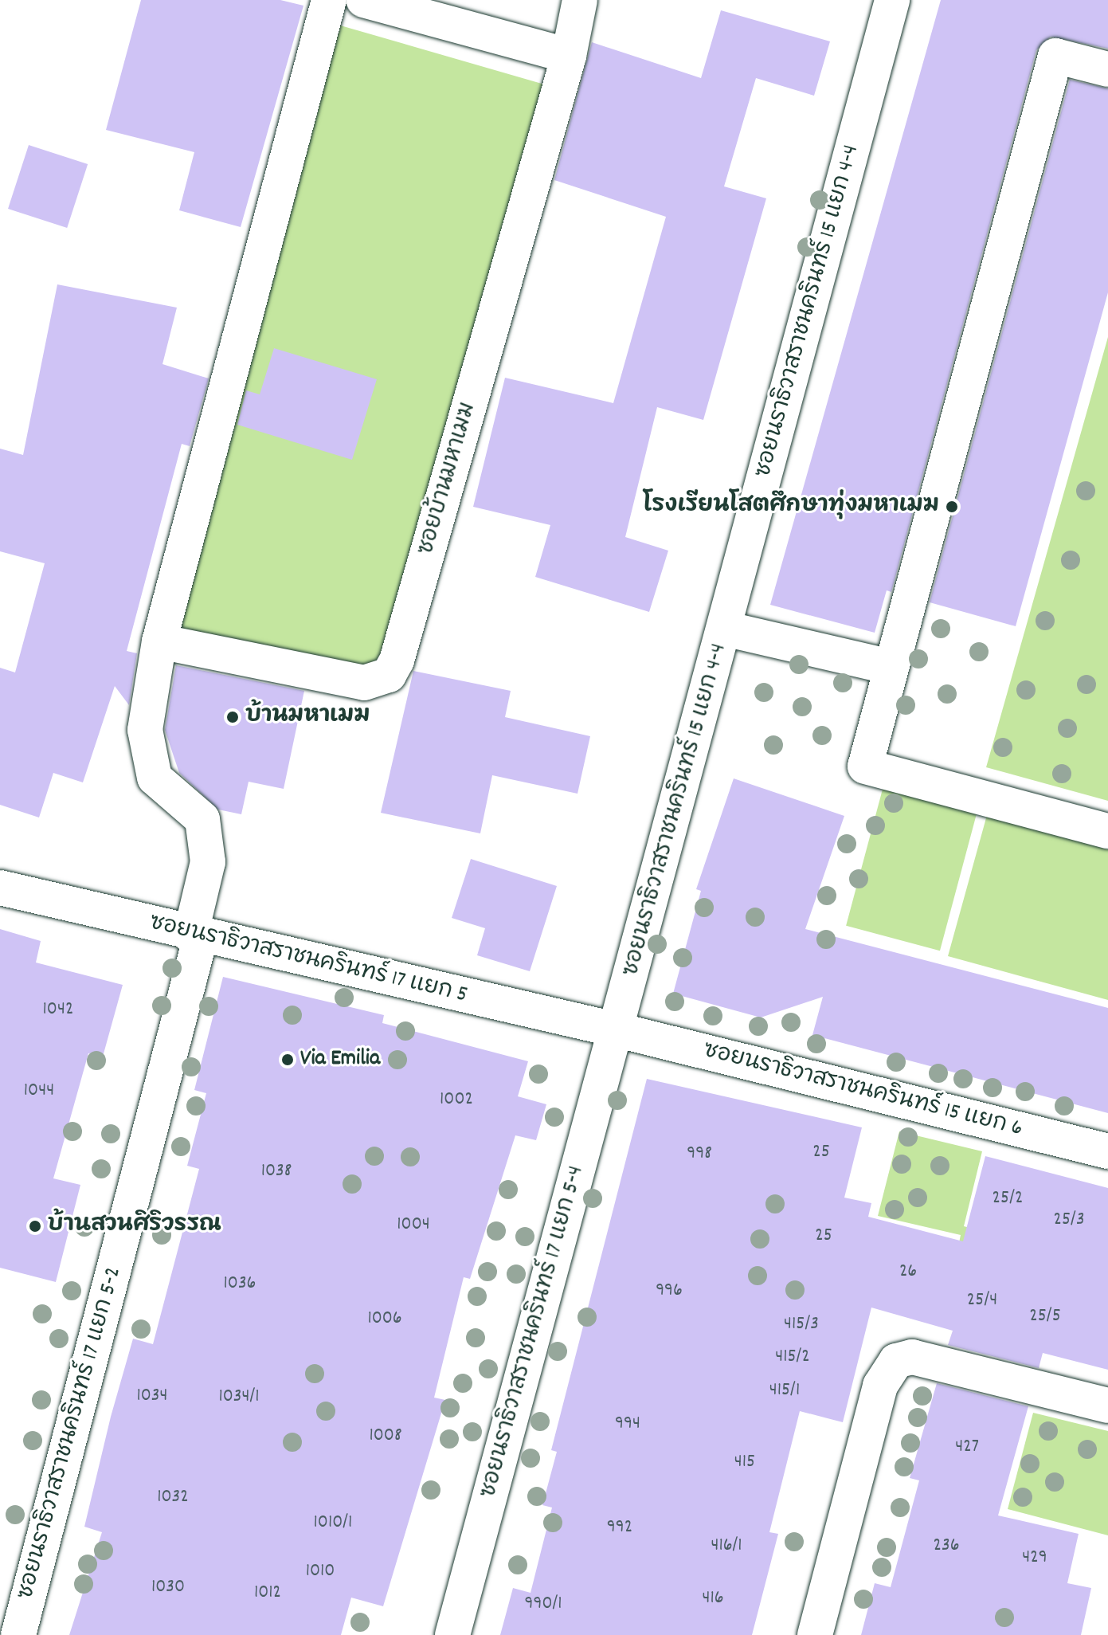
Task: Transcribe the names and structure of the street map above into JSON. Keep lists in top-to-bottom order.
{
  "streets": {
    "street": [
      "ซอยนราธิวาสราชนครินทร์ 15 แยก 4-4",
      "ซอยบ้านมหาเมฆ",
      "ซอยนราธิวาสราชนครินทร์ 17 แยก 5",
      "ซอยนราธิวาสราชนครินทร์ 15 แยก 6",
      "ซอยนราธิวาสราชนครินทร์ 17 แยก 5-4",
      "ซอยนราธิวาสราชนครินทร์ 17 แยก 5-2"
    ]
  },
  "crossings": [
    ["ซอยนราธิวาสราชนครินทร์ 15 แยก 4-4", "ซอยนราธิวาสราชนครินทร์ 17 แยก 5"],
    ["ซอยนราธิวาสราชนครินทร์ 15 แยก 4-4", "ซอยนราธิวาสราชนครินทร์ 15 แยก 6"],
    ["ซอยนราธิวาสราชนครินทร์ 15 แยก 4-4", "ซอยนราธิวาสราชนครินทร์ 17 แยก 5-4"],
    ["ซอยนราธิวาสราชนครินทร์ 17 แยก 5", "ซอยนราธิวาสราชนครินทร์ 15 แยก 6"],
    ["ซอยนราธิวาสราชนครินทร์ 17 แยก 5", "ซอยนราธิวาสราชนครินทร์ 17 แยก 5-4"],
    ["ซอยนราธิวาสราชนครินทร์ 17 แยก 5", "ซอยนราธิวาสราชนครินทร์ 17 แยก 5-2"],
    ["ซอยนราธิวาสราชนครินทร์ 15 แยก 6", "ซอยนราธิวาสราชนครินทร์ 17 แยก 5-4"]
  ],
  "places": [
    "โรงเรียนโสตศึกษาทุ่งมหาเมฆ",
    "บ้านมหาเมฆ",
    "Via Emilia",
    "บ้านสวนศิริวรรณ"
  ],
  "house_numbers": [
    "1042",
    "1044",
    "1002",
    "25",
    "998",
    "1038",
    "25/2",
    "25/3",
    "1004",
    "25",
    "26",
    "1036",
    "996",
    "25/4",
    "25/5",
    "1006",
    "415/3",
    "415/2",
    "415/1",
    "1034",
    "1034/1",
    "994",
    "1008",
    "427",
    "415",
    "1032",
    "1010/1",
    "992",
    "416/1",
    "236",
    "429",
    "1010",
    "1030",
    "1012",
    "416",
    "990/1"
  ]
}
